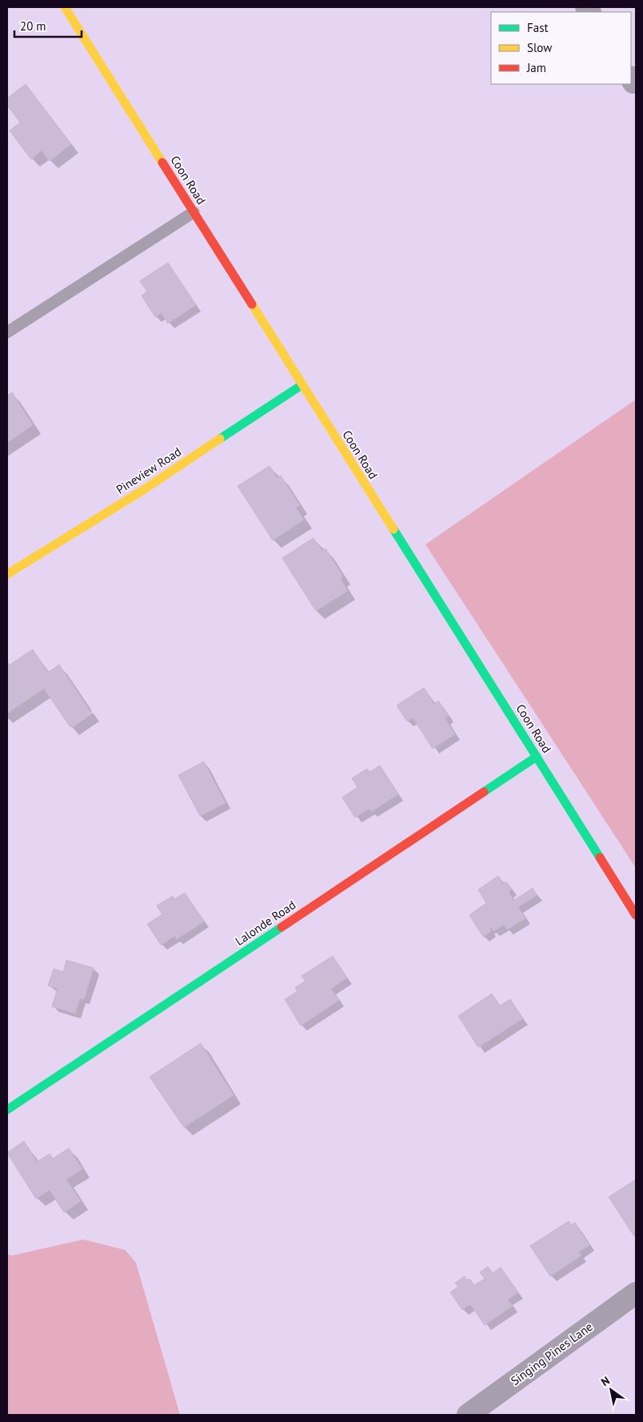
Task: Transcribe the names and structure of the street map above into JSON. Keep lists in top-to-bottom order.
{
  "streets": {
    "street": [
      "Coon Road",
      "Pineview Road",
      "Lalonde Road",
      "Singing Pines Lane"
    ]
  },
  "crossings": [
    ["Coon Road", "Pineview Road"],
    ["Coon Road", "Lalonde Road"]
  ],
  "legend": ["Fast", "Slow", "Jam"],
  "scale_bar": "20 m",
  "north": "top left"
}
